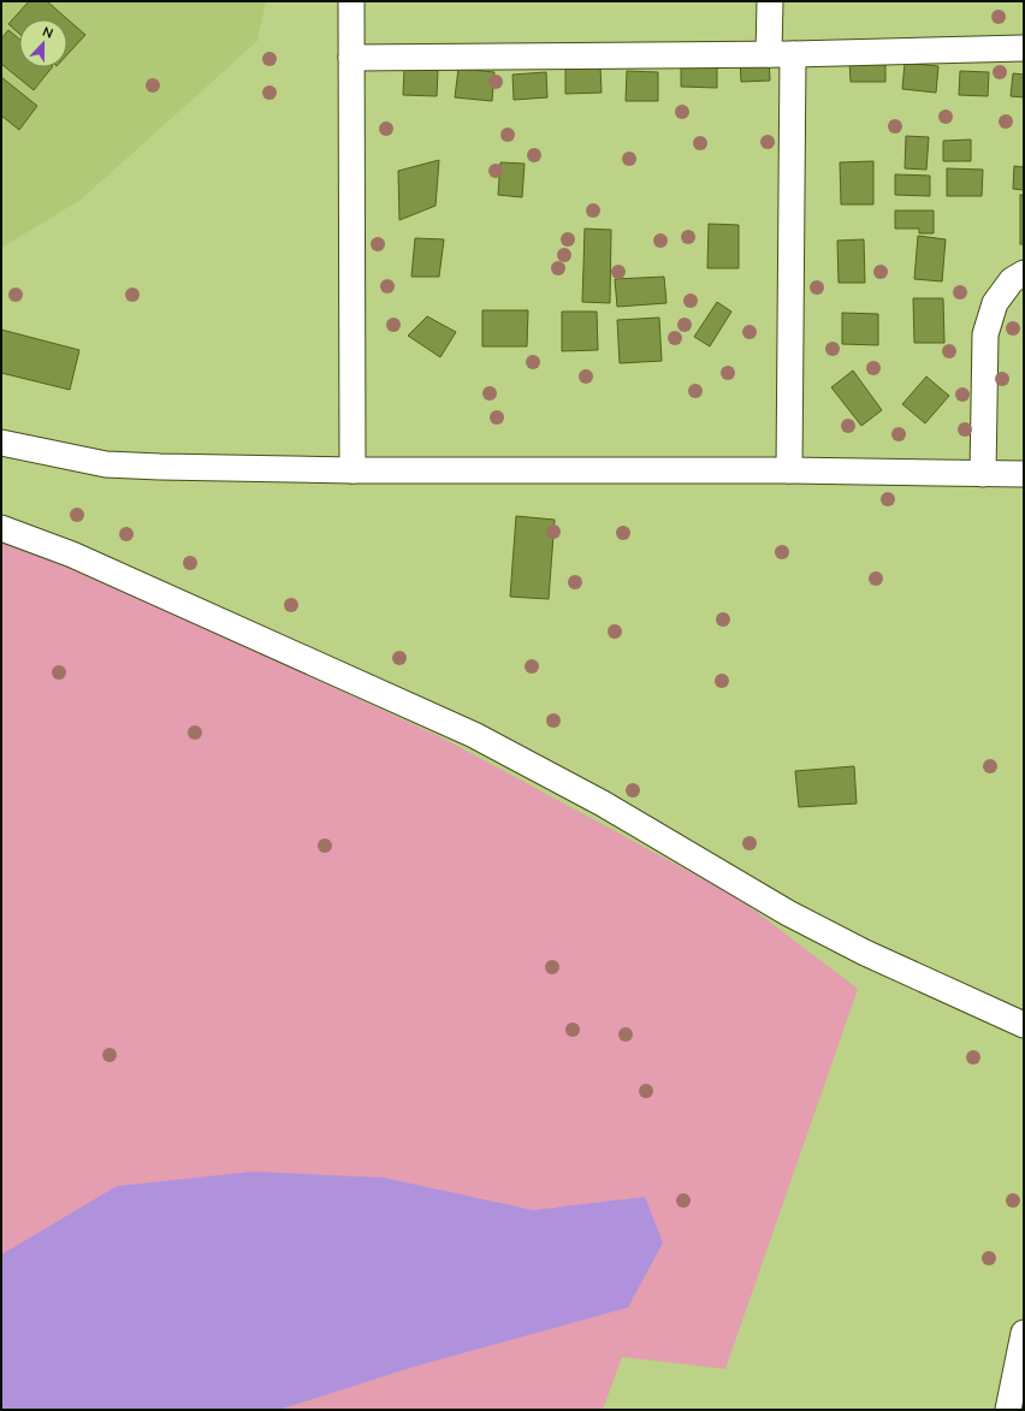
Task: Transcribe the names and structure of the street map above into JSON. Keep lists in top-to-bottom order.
{
  "north": "top"
}
